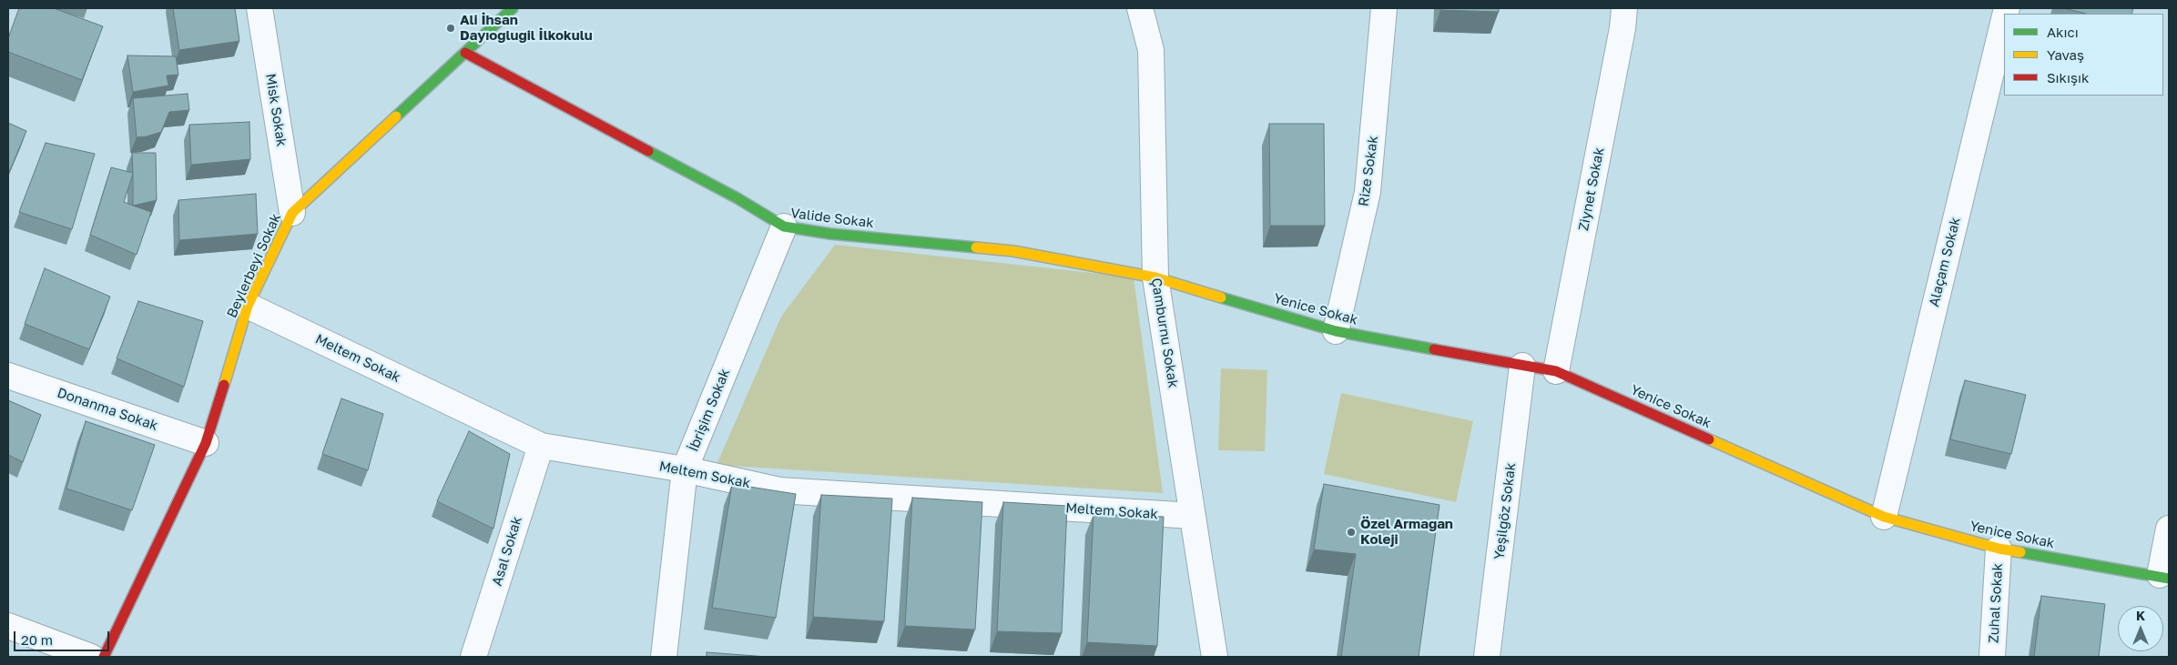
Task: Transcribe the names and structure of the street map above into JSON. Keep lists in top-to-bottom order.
{
  "streets": {
    "street": [
      "Misk Sokak",
      "Rize Sokak",
      "Ziynet Sokak",
      "Valide Sokak",
      "Alaçam Sokak",
      "Beylerbeyi Sokak",
      "Yenice Sokak",
      "Çamburnu Sokak",
      "Meltem Sokak",
      "Donanma Sokak",
      "İbrişim Sokak",
      "Yeşilgöz Sokak",
      "Asal Sokak",
      "Zuhal Sokak"
    ]
  },
  "crossings": [
    ["Misk Sokak", "Beylerbeyi Sokak"],
    ["Rize Sokak", "Yenice Sokak"],
    ["Ziynet Sokak", "Yenice Sokak"],
    ["Valide Sokak", "Beylerbeyi Sokak"],
    ["Valide Sokak", "Yenice Sokak"],
    ["Valide Sokak", "Çamburnu Sokak"],
    ["Valide Sokak", "İbrişim Sokak"],
    ["Alaçam Sokak", "Yenice Sokak"],
    ["Beylerbeyi Sokak", "Meltem Sokak"],
    ["Beylerbeyi Sokak", "Donanma Sokak"],
    ["Yenice Sokak", "Çamburnu Sokak"],
    ["Yenice Sokak", "Yeşilgöz Sokak"],
    ["Yenice Sokak", "Zuhal Sokak"],
    ["Çamburnu Sokak", "Meltem Sokak"],
    ["Meltem Sokak", "İbrişim Sokak"],
    ["Meltem Sokak", "Asal Sokak"]
  ],
  "places": ["Ali İhsan Dayıoğlugil İlkokulu", "Özel Armağan Koleji"],
  "legend": ["Akıcı", "Yavaş", "Sıkışık"],
  "scale_bar": "20 m",
  "north": "top"
}
